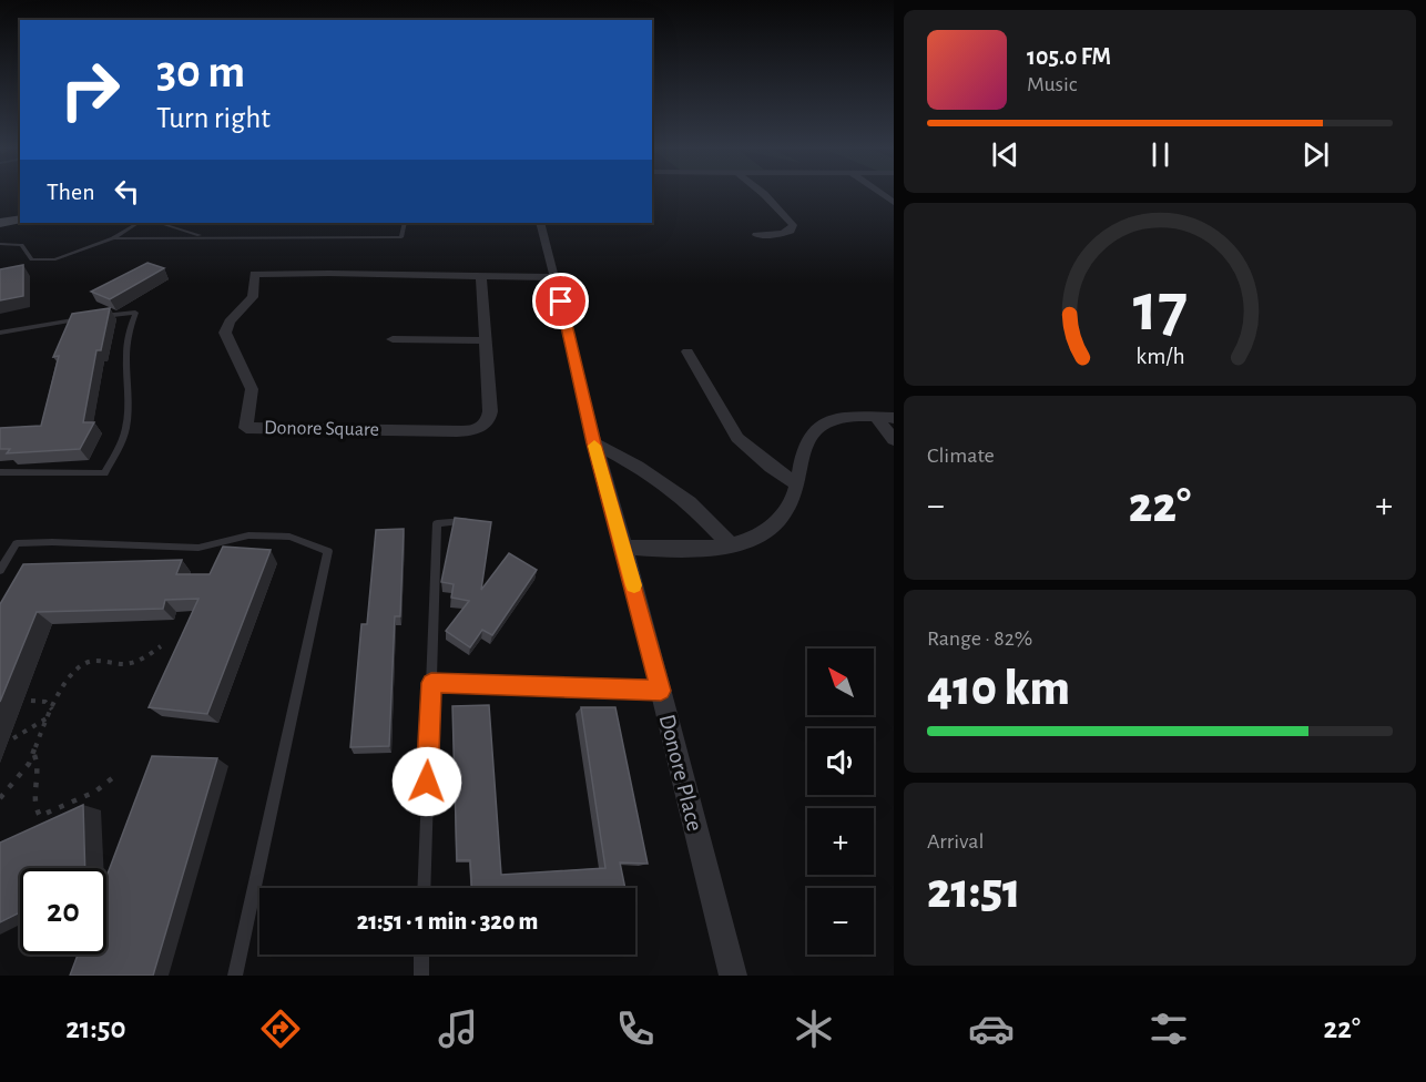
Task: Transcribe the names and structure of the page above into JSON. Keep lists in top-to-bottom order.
{
  "streets": {
    "street": ["Donore Square", "Donore Place"]
  },
  "crossings": [
    ["Donore Square", "Donore Place"]
  ],
  "north": "top left",
  "page": {
    "turn": ["30 m", "Turn right"],
    "song": ["105.0 FM", "Music"],
    "then": "Then",
    "tile": [
      "Climate",
      ["Range · 82%", "410 km"],
      ["Arrival", "21:51"]
    ],
    "heat": ["−", "22°", "+"],
    "map_buttons": ["+", "−"],
    "limit": "20",
    "trip": "21:51 · 1 min · 320 m",
    "tabs": ["21:50", "22°"],
    "gauge": ["17", "km/h"]
  }
}
